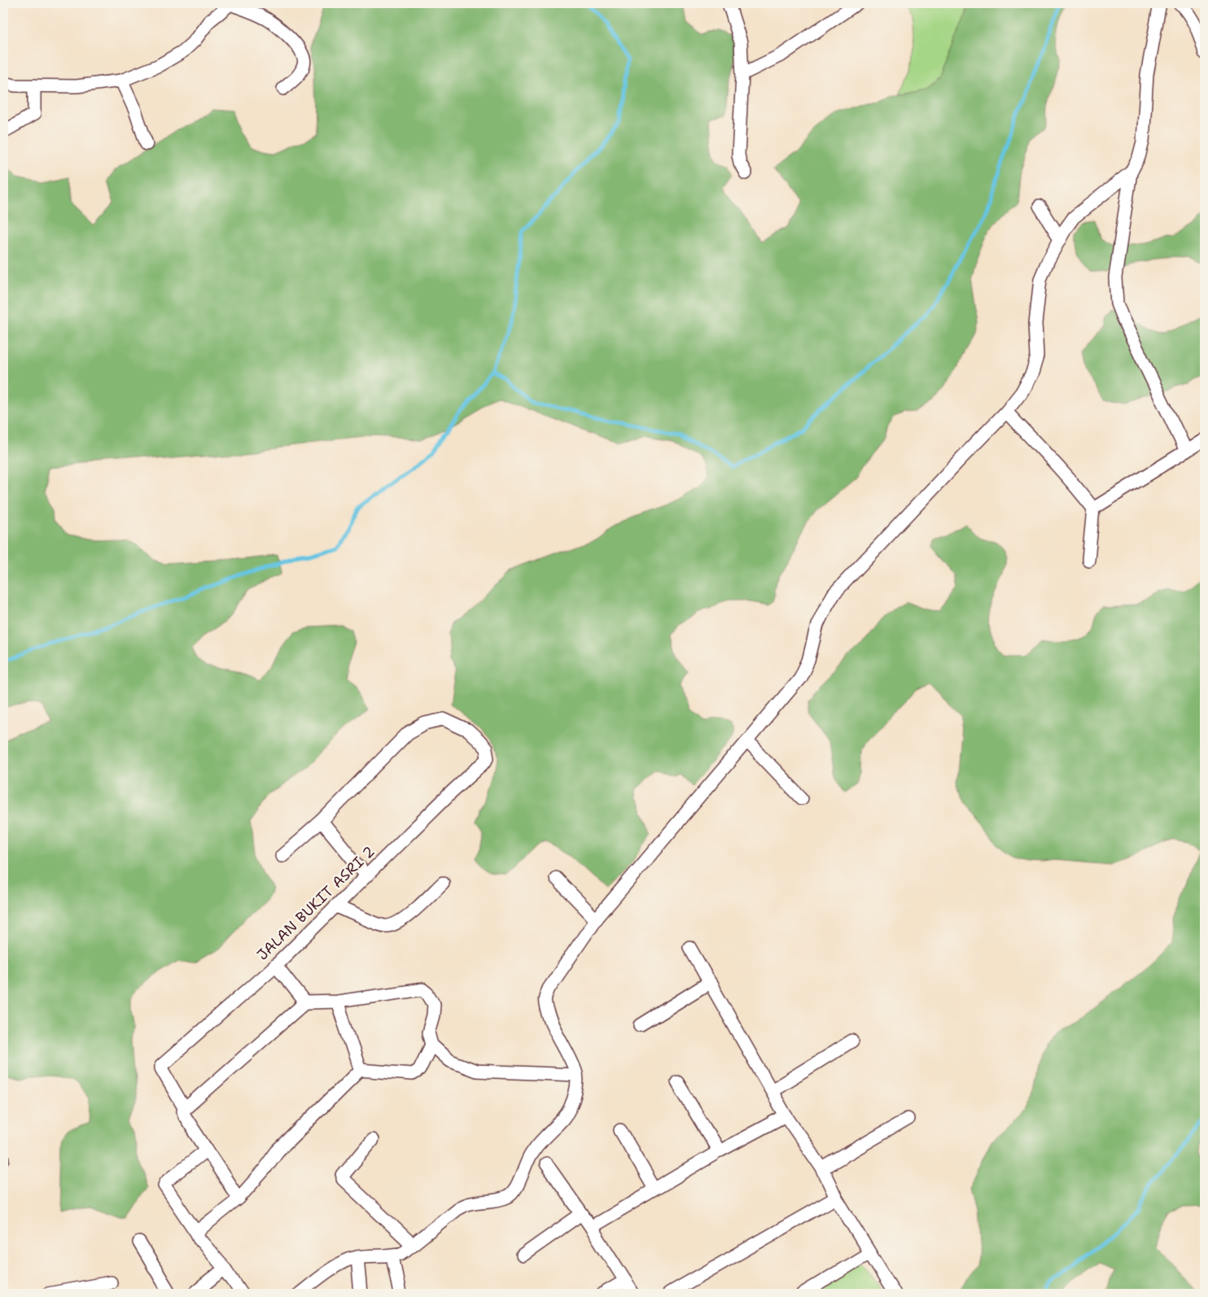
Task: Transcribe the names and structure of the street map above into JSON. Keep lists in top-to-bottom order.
{
  "streets": {
    "street": ["JALAN BUKIT ASRI 2"]
  }
}
